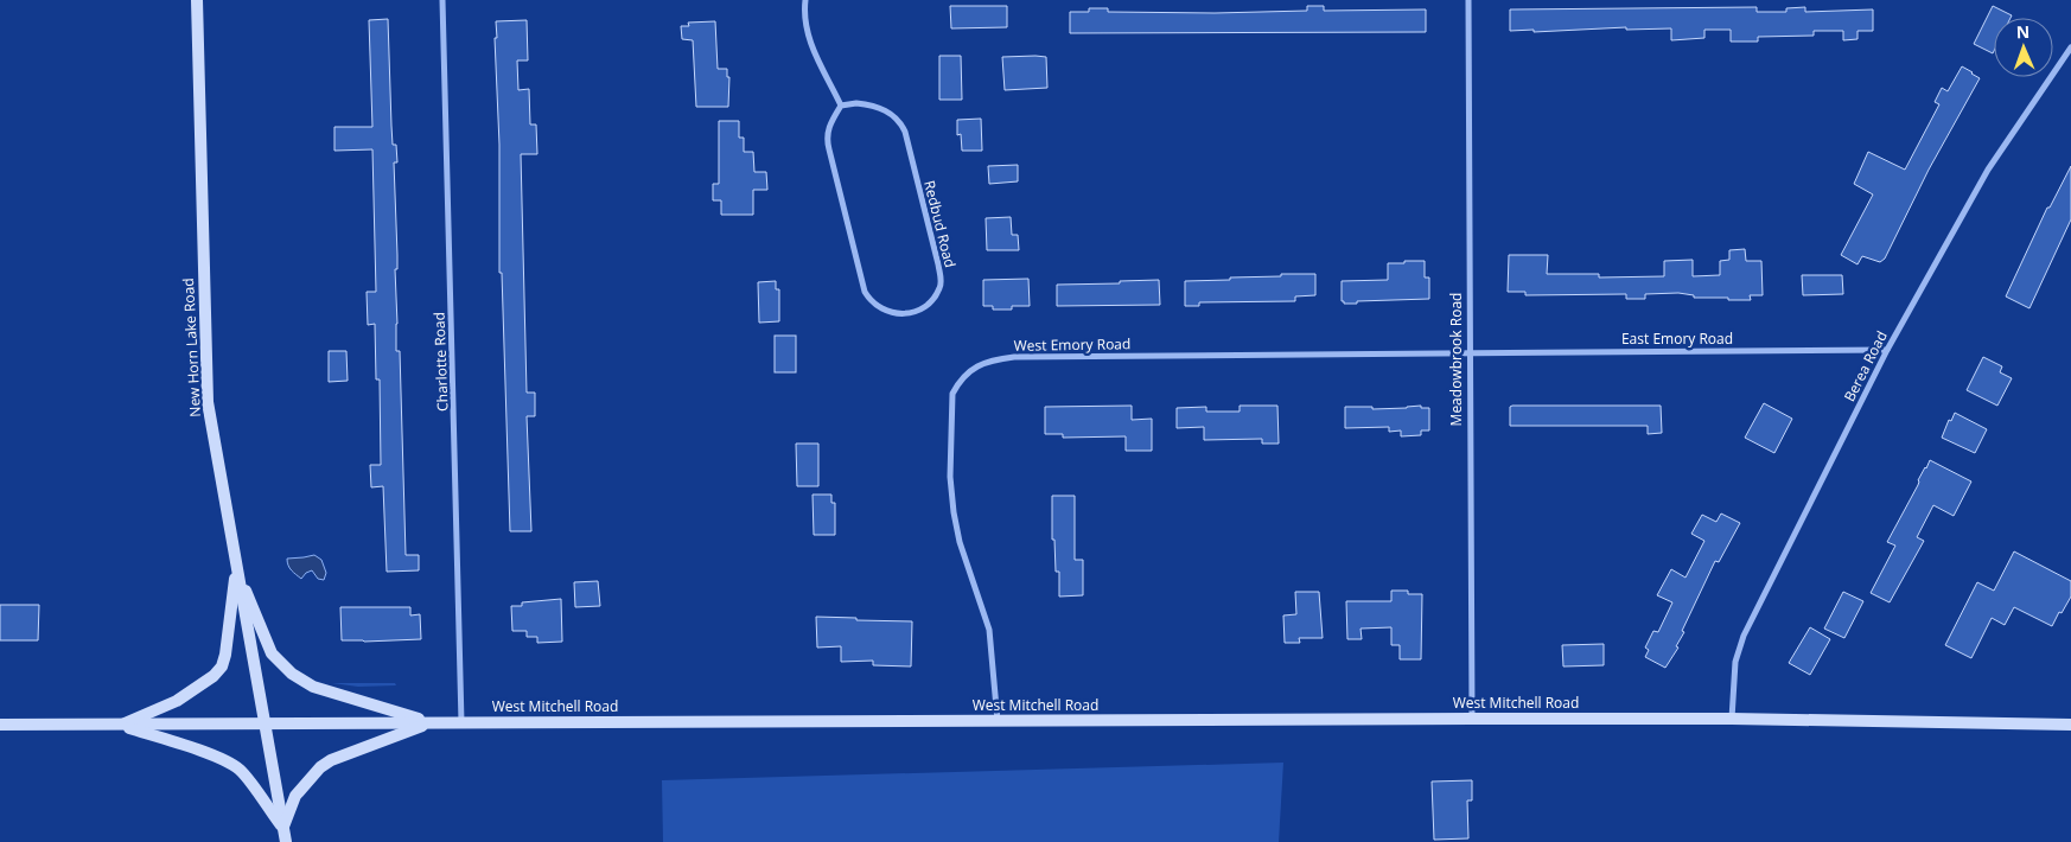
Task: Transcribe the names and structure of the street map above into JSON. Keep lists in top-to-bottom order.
{
  "streets": {
    "main road": ["New Horn Lake Road", "West Mitchell Road"],
    "street": [
      "Redbud Road",
      "East Emory Road",
      "West Emory Road",
      "Meadowbrook Road",
      "Charlotte Road",
      "Berea Road"
    ]
  },
  "crossings": [
    ["East Emory Road", "West Emory Road"],
    ["East Emory Road", "Meadowbrook Road"],
    ["East Emory Road", "Berea Road"],
    ["West Emory Road", "Meadowbrook Road"],
    ["West Emory Road", "West Mitchell Road"],
    ["New Horn Lake Road", "West Mitchell Road"],
    ["Meadowbrook Road", "West Mitchell Road"],
    ["Charlotte Road", "West Mitchell Road"],
    ["Berea Road", "West Mitchell Road"]
  ],
  "north": "top"
}
